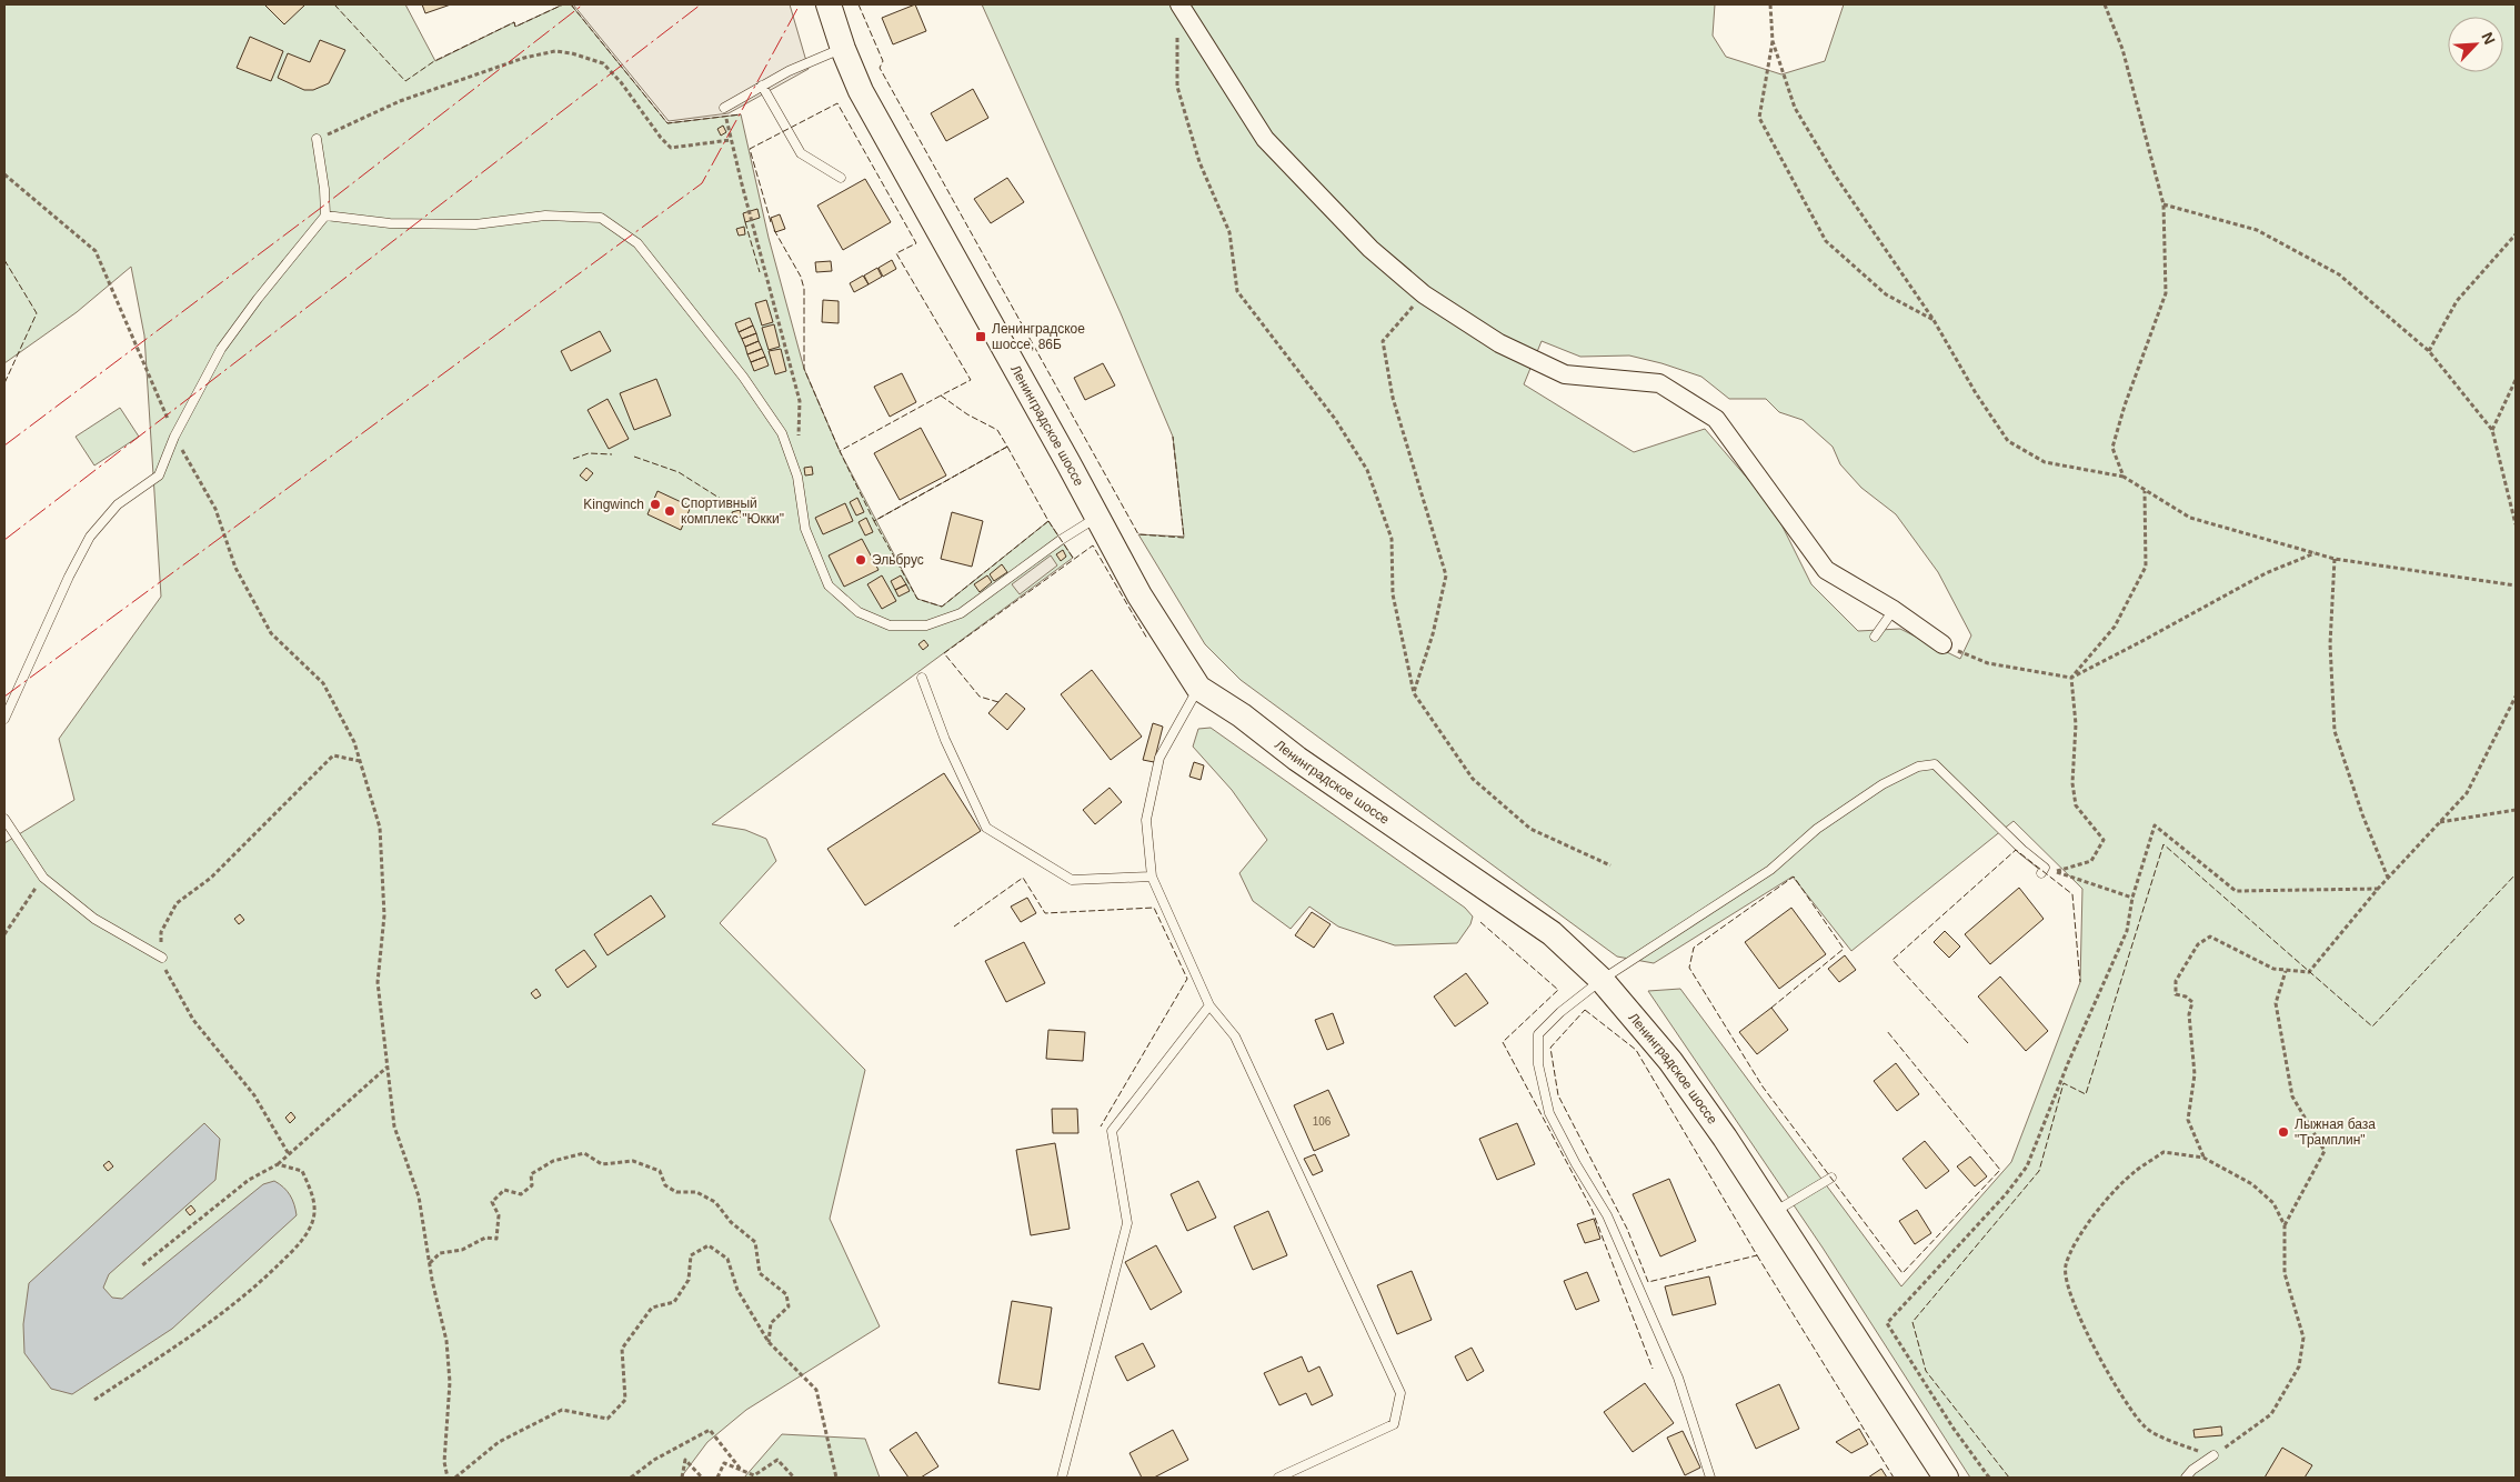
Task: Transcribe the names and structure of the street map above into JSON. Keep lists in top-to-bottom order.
{
  "streets": {
    "main road": ["Ленинградское шоссе"]
  },
  "places": {
    "transit": ["Ленинградское шоссе, 86Б"],
    "other": [
      "Kingwinch",
      "Спортивный комплекс \"Юкки\"",
      "Эльбрус",
      "Лыжная база \"Трамплин\""
    ]
  },
  "house_numbers": ["106"],
  "north": "top right"
}
